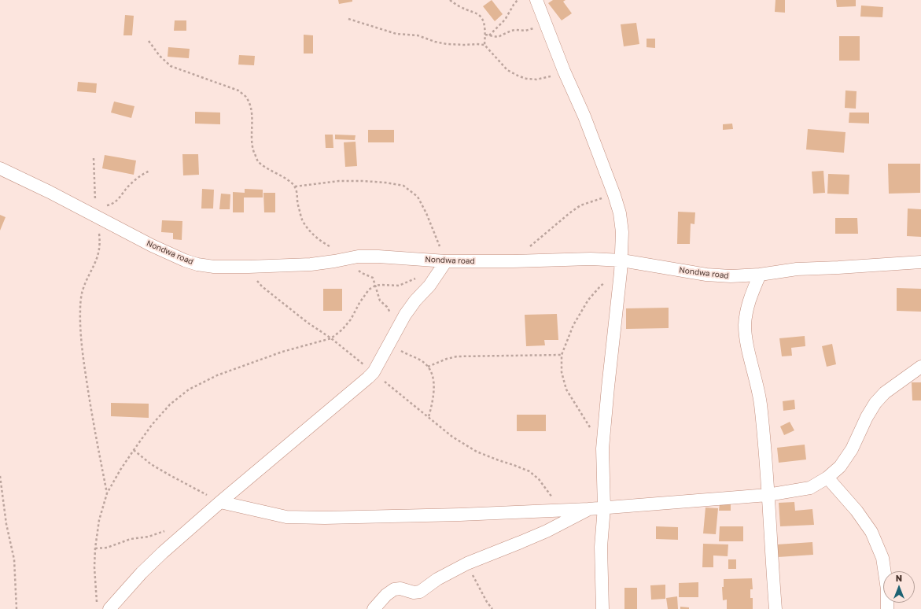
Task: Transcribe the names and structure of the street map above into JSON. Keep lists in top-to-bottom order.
{
  "streets": {
    "street": ["Nondwa road"]
  },
  "north": "top"
}
